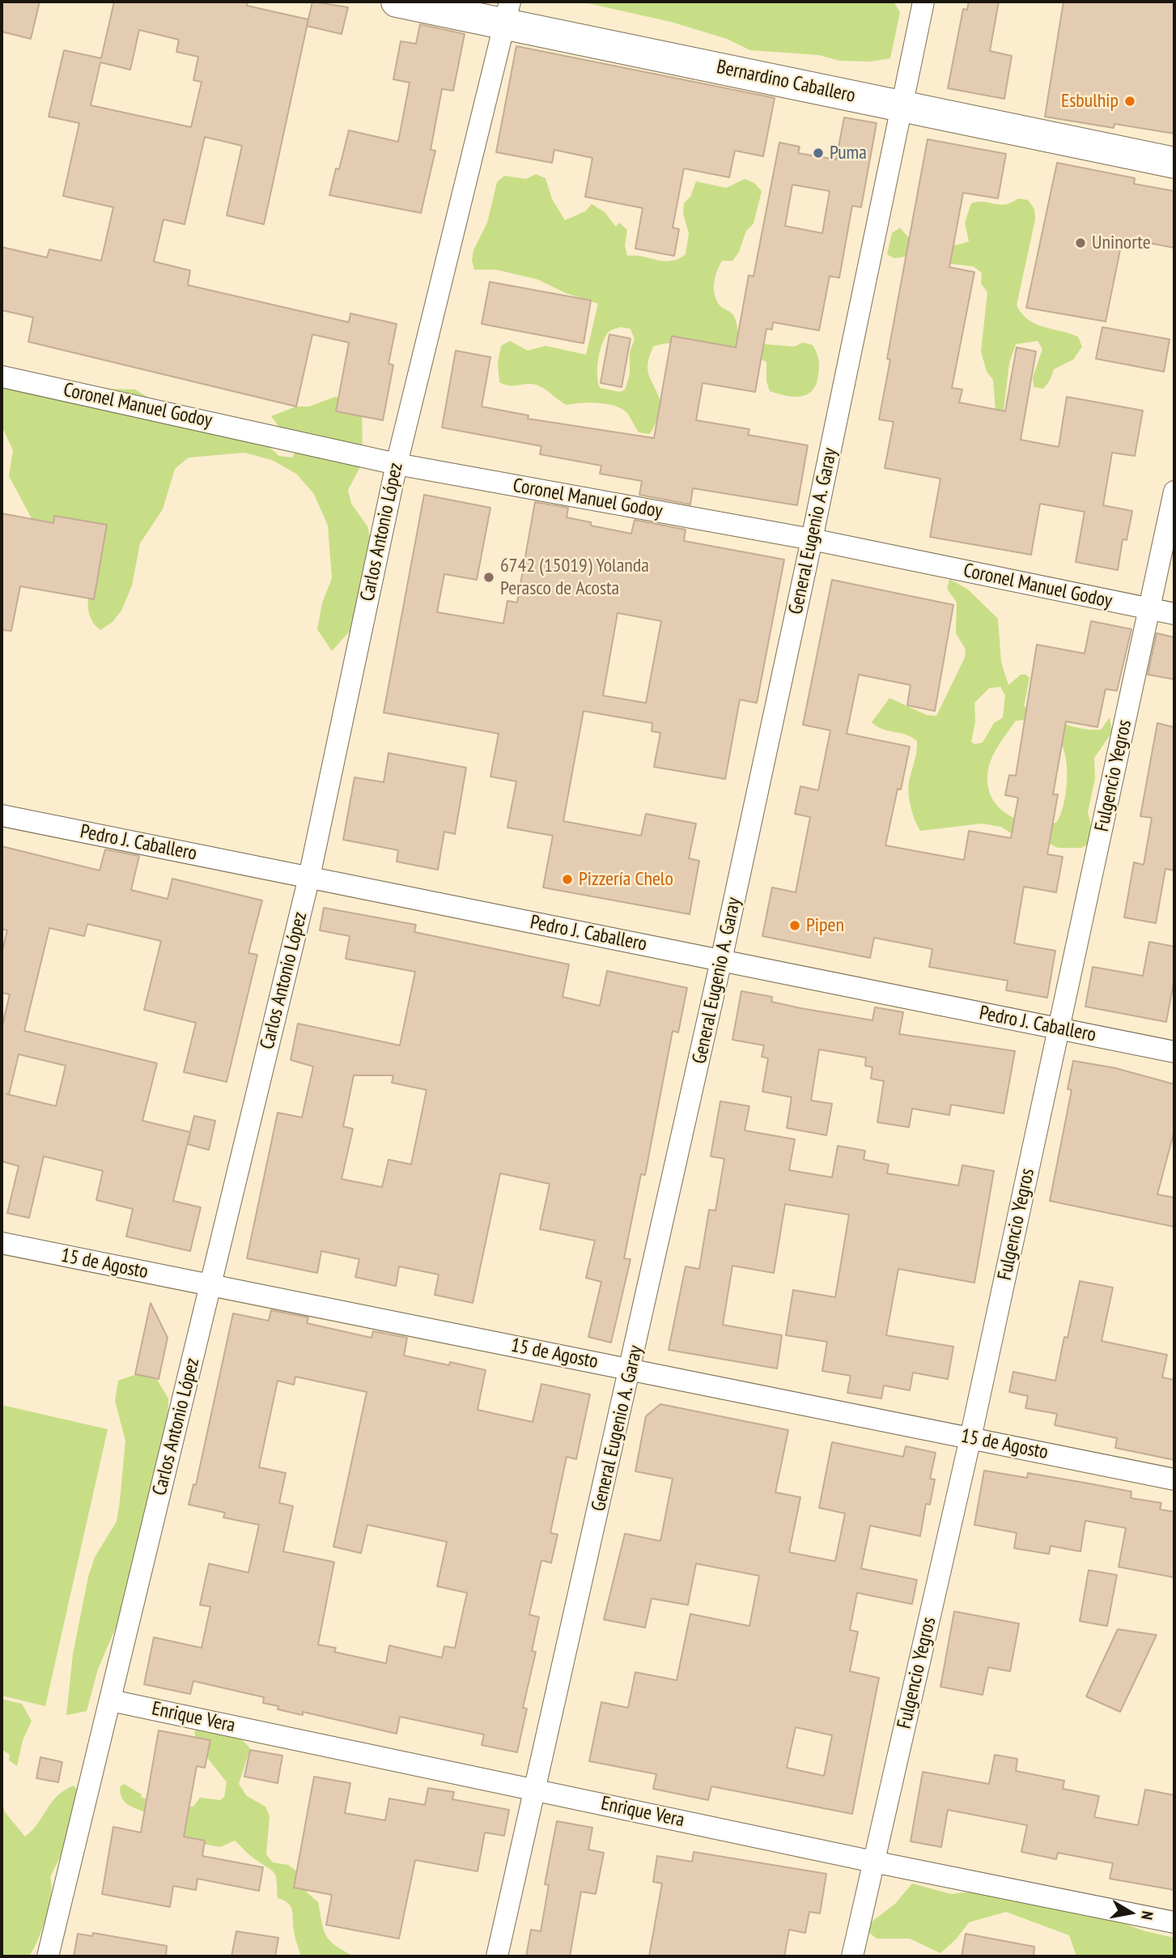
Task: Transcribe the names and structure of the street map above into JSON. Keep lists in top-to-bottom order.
{
  "streets": {
    "highway": ["Bernardino Caballero"],
    "street": [
      "Coronel Manuel Godoy",
      "General Eugenio A. Garay",
      "Carlos Antonio López",
      "Fulgencio Yegros",
      "Pedro J. Caballero",
      "15 de Agosto",
      "Enrique Vera"
    ]
  },
  "crossings": [
    ["Bernardino Caballero", "General Eugenio A. Garay"],
    ["Bernardino Caballero", "Carlos Antonio López"],
    ["Coronel Manuel Godoy", "General Eugenio A. Garay"],
    ["Coronel Manuel Godoy", "Carlos Antonio López"],
    ["Coronel Manuel Godoy", "Fulgencio Yegros"],
    ["General Eugenio A. Garay", "Pedro J. Caballero"],
    ["General Eugenio A. Garay", "15 de Agosto"],
    ["General Eugenio A. Garay", "Enrique Vera"],
    ["Carlos Antonio López", "Pedro J. Caballero"],
    ["Carlos Antonio López", "15 de Agosto"],
    ["Carlos Antonio López", "Enrique Vera"],
    ["Fulgencio Yegros", "Pedro J. Caballero"],
    ["Fulgencio Yegros", "15 de Agosto"],
    ["Fulgencio Yegros", "Enrique Vera"]
  ],
  "places": [
    "Esbulhip",
    "Puma",
    "Uninorte",
    "6742 (15019) Yolanda Perasco de Acosta",
    "Pizzería Chelo",
    "Pipen"
  ],
  "north": "right"
}
